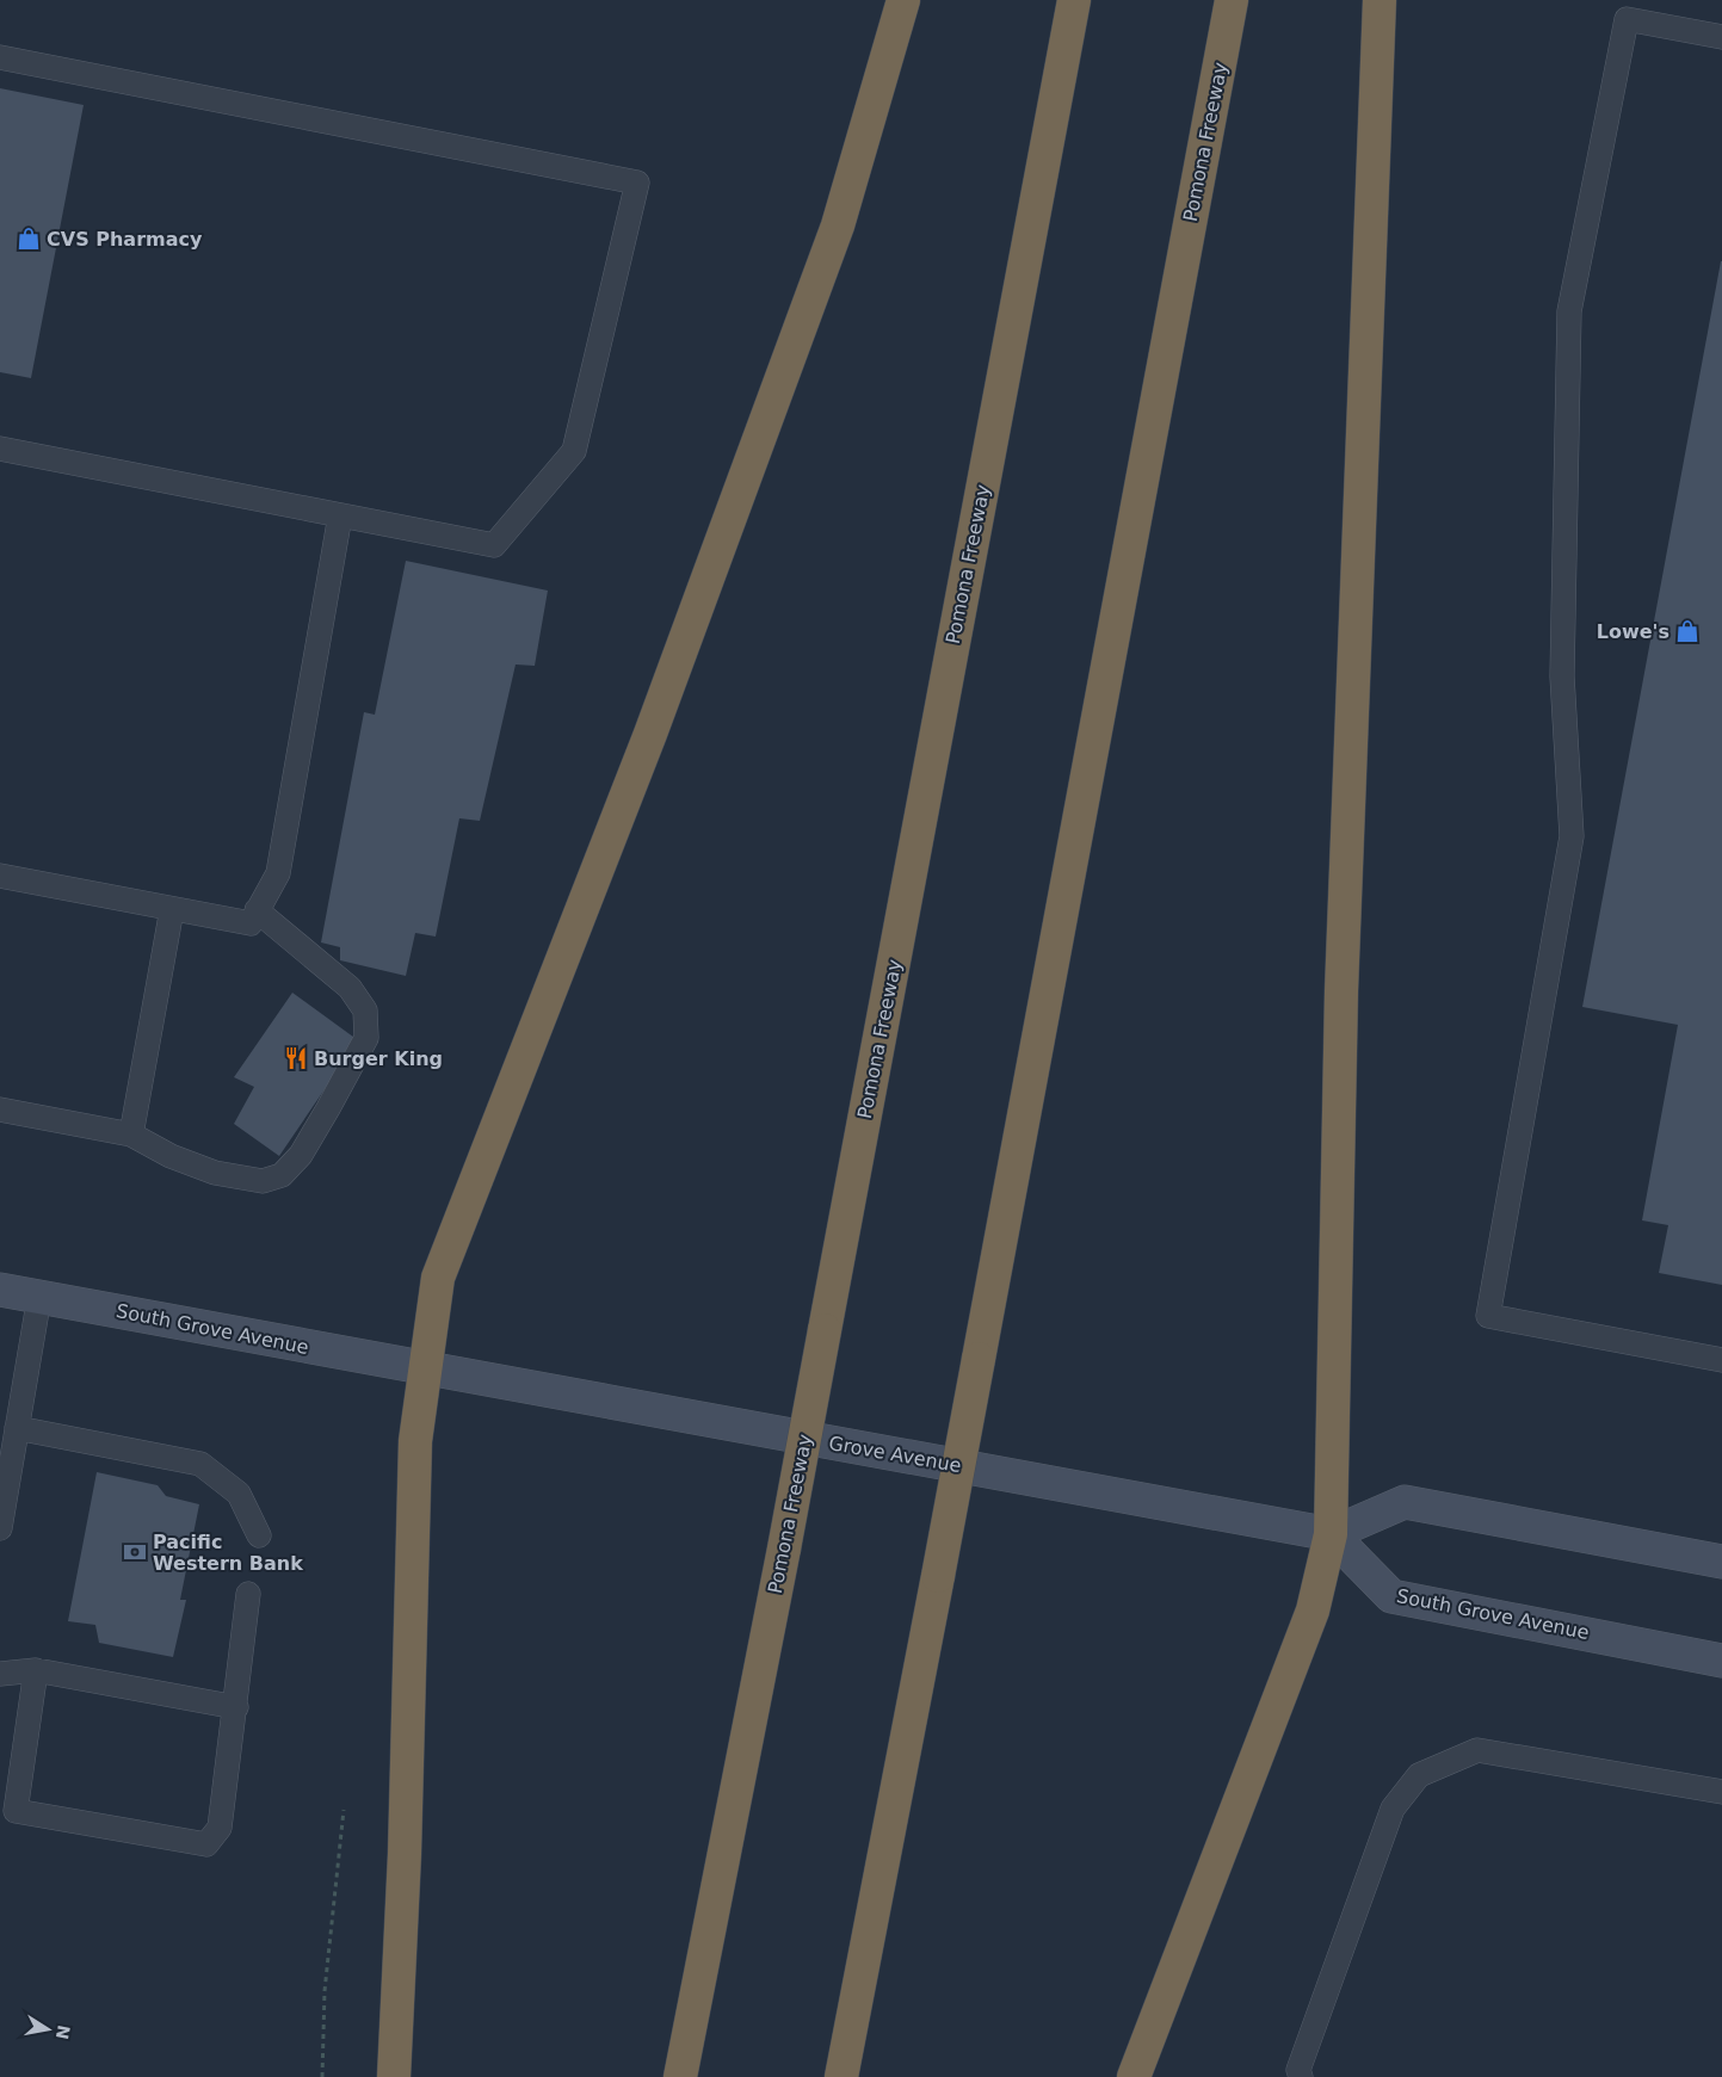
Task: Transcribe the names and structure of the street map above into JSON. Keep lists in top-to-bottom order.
{
  "streets": {
    "highway": ["Pomona Freeway"],
    "main road": ["South Grove Avenue", "Grove Avenue"]
  },
  "crossings": [
    ["South Grove Avenue", "Grove Avenue"]
  ],
  "places": {
    "shop": ["CVS Pharmacy", "Lowe's"],
    "restaurant": ["Burger King"],
    "bank": ["Pacific Western Bank"]
  },
  "north": "right"
}
